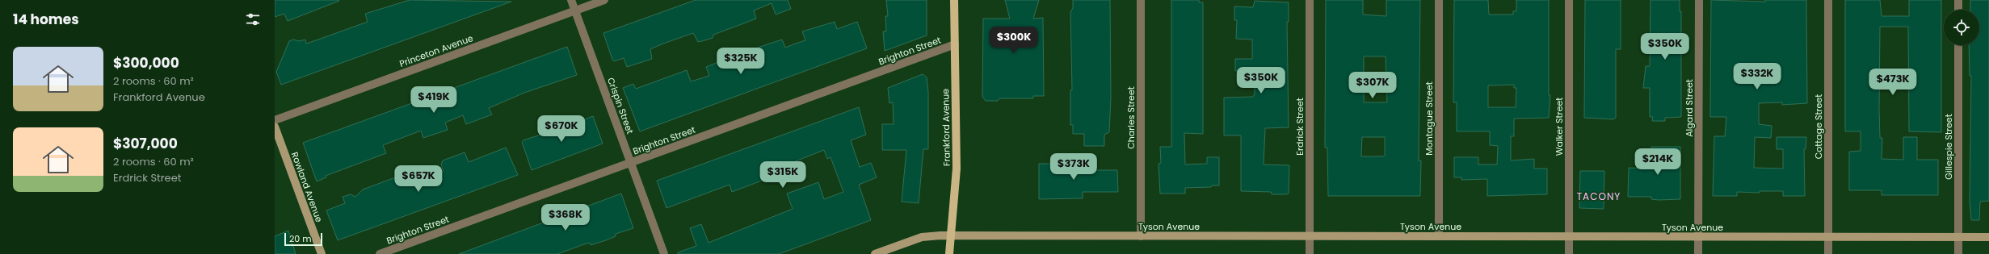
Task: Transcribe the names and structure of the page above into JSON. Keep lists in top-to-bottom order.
{
  "streets": {
    "main road": ["Frankford Avenue"],
    "street": [
      "Princeton Avenue",
      "Brighton Street",
      "Crispin Street",
      "Algard Street",
      "Charles Street",
      "Montague Street",
      "Erdrick Street",
      "Walker Street",
      "Cottage Street",
      "Gillespie Street",
      "Rowland Avenue",
      "Tyson Avenue"
    ]
  },
  "crossings": [
    ["Princeton Avenue", "Crispin Street"],
    ["Brighton Street", "Crispin Street"],
    ["Brighton Street", "Frankford Avenue"],
    ["Algard Street", "Tyson Avenue"],
    ["Charles Street", "Tyson Avenue"],
    ["Montague Street", "Tyson Avenue"],
    ["Erdrick Street", "Tyson Avenue"],
    ["Walker Street", "Tyson Avenue"],
    ["Cottage Street", "Tyson Avenue"],
    ["Frankford Avenue", "Tyson Avenue"],
    ["Gillespie Street", "Tyson Avenue"]
  ],
  "districts": ["TACONY"],
  "scale_bar": "20 m",
  "page": {
    "heading": "14 homes",
    "price": [
      "$300K",
      "$350K",
      "$325K",
      "$332K",
      "$350K",
      "$473K",
      "$307K",
      "$419K",
      "$670K",
      "$214K",
      "$373K",
      "$315K",
      "$657K",
      "$368K"
    ],
    "list": [
      {
        "name": "$300,000",
        "note": "2 rooms · 60 m² · Frankford Avenue"
      },
      {
        "name": "$307,000",
        "note": "2 rooms · 60 m² · Erdrick Street"
      }
    ],
    "scale": "20 m"
  }
}
